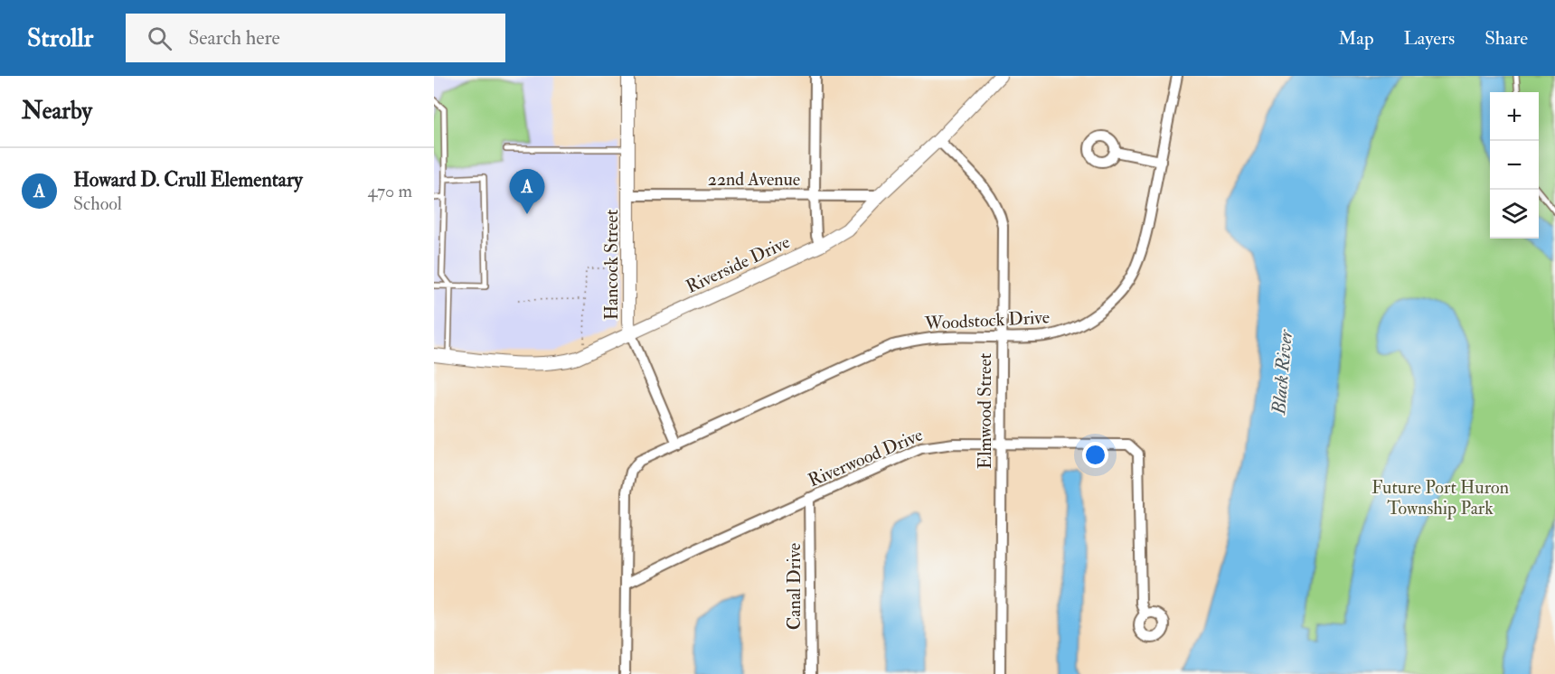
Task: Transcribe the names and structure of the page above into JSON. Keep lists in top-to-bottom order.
{
  "streets": {
    "street": [
      "22nd Avenue",
      "Riverside Drive",
      "Hancock Street",
      "Woodstock Drive",
      "Elmwood Street",
      "Riverwood Drive",
      "Canal Drive"
    ]
  },
  "crossings": [
    ["22nd Avenue", "Riverside Drive"],
    ["22nd Avenue", "Hancock Street"],
    ["Riverside Drive", "Hancock Street"],
    ["Riverside Drive", "Elmwood Street"],
    ["Hancock Street", "Woodstock Drive"],
    ["Woodstock Drive", "Elmwood Street"],
    ["Woodstock Drive", "Riverwood Drive"],
    ["Elmwood Street", "Riverwood Drive"],
    ["Riverwood Drive", "Canal Drive"]
  ],
  "water": ["Black River"],
  "parks": ["Future Port Huron Township Park"],
  "page": {
    "header": "Strollr",
    "search": "Search here",
    "nav": ["Map", "Layers", "Share"],
    "heading": "Nearby",
    "map_buttons": ["+", "−"],
    "list": [
      {
        "mark": "A",
        "name": "Howard D. Crull Elementary",
        "note": "School",
        "value": "470 m"
      }
    ],
    "pins": "A"
  }
}
